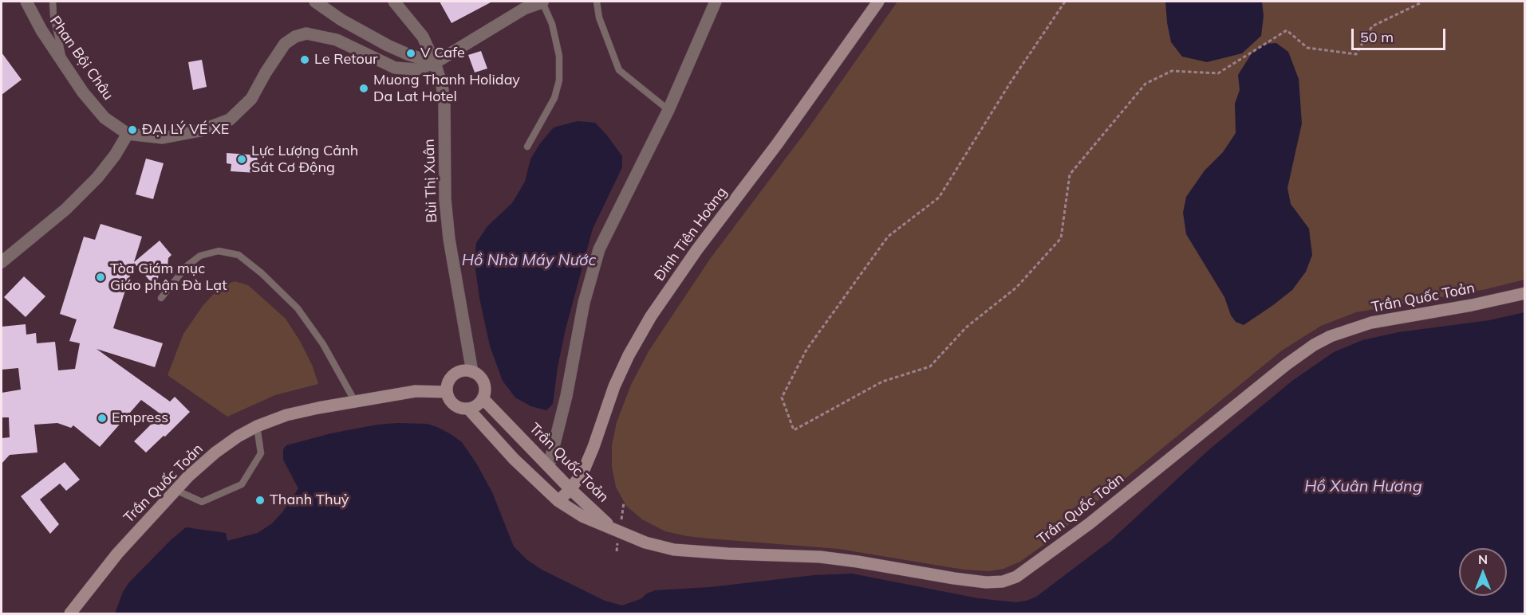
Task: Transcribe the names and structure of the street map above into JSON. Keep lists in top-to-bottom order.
{
  "streets": {
    "main road": ["Đinh Tiên Hoàng", "Trần Quốc Toản"],
    "street": ["Phan Bội Châu", "Bùi Thị Xuân"]
  },
  "crossings": [
    ["Phan Bội Châu", "Bùi Thị Xuân"],
    ["Bùi Thị Xuân", "Trần Quốc Toản"],
    ["Đinh Tiên Hoàng", "Trần Quốc Toản"]
  ],
  "water": ["Hồ Nhà Máy Nước", "Hồ Xuân Hương"],
  "places": [
    "V Cafe",
    "Le Retour",
    "Muong Thanh Holiday Da Lat Hotel",
    "ĐẠI LÝ VÉ XE",
    "Lực Lượng Cảnh Sát Cơ Động",
    "Tòa Giám mục Giáo phận Đà Lạt",
    "Empress",
    "Thanh Thuỷ"
  ],
  "scale_bar": "50 m",
  "north": "top"
}
